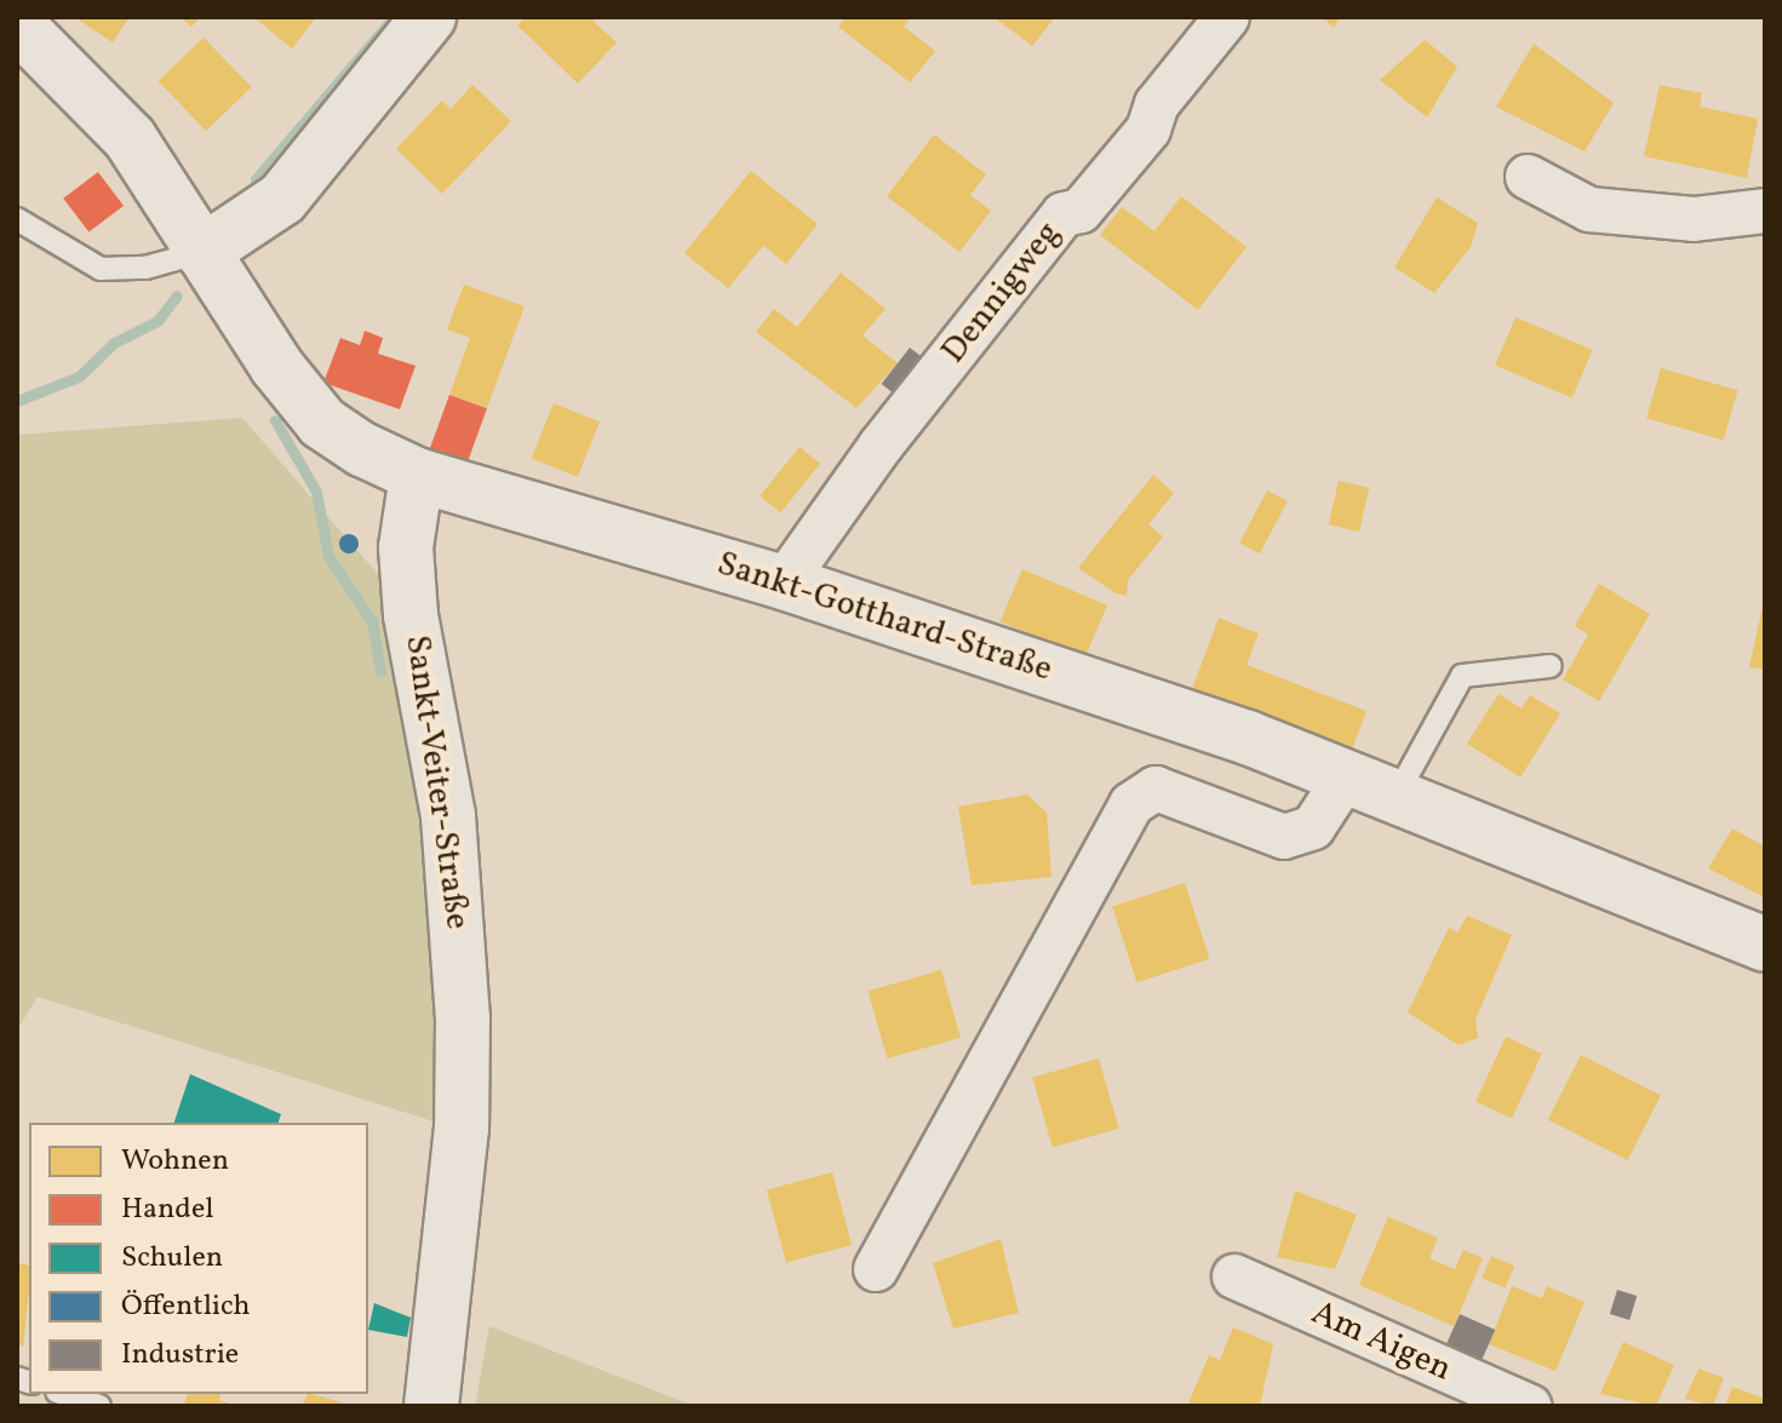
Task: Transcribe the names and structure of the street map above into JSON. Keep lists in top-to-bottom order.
{
  "streets": {
    "main road": ["Sankt-Gotthard-Straße", "Sankt-Veiter-Straße"],
    "street": ["Dennigweg", "Am Aigen"]
  },
  "crossings": [
    ["Dennigweg", "Sankt-Gotthard-Straße"],
    ["Sankt-Gotthard-Straße", "Sankt-Veiter-Straße"]
  ],
  "legend": [
    "Wohnen",
    "Handel",
    "Schulen",
    "Öffentlich",
    "Industrie"
  ]
}
